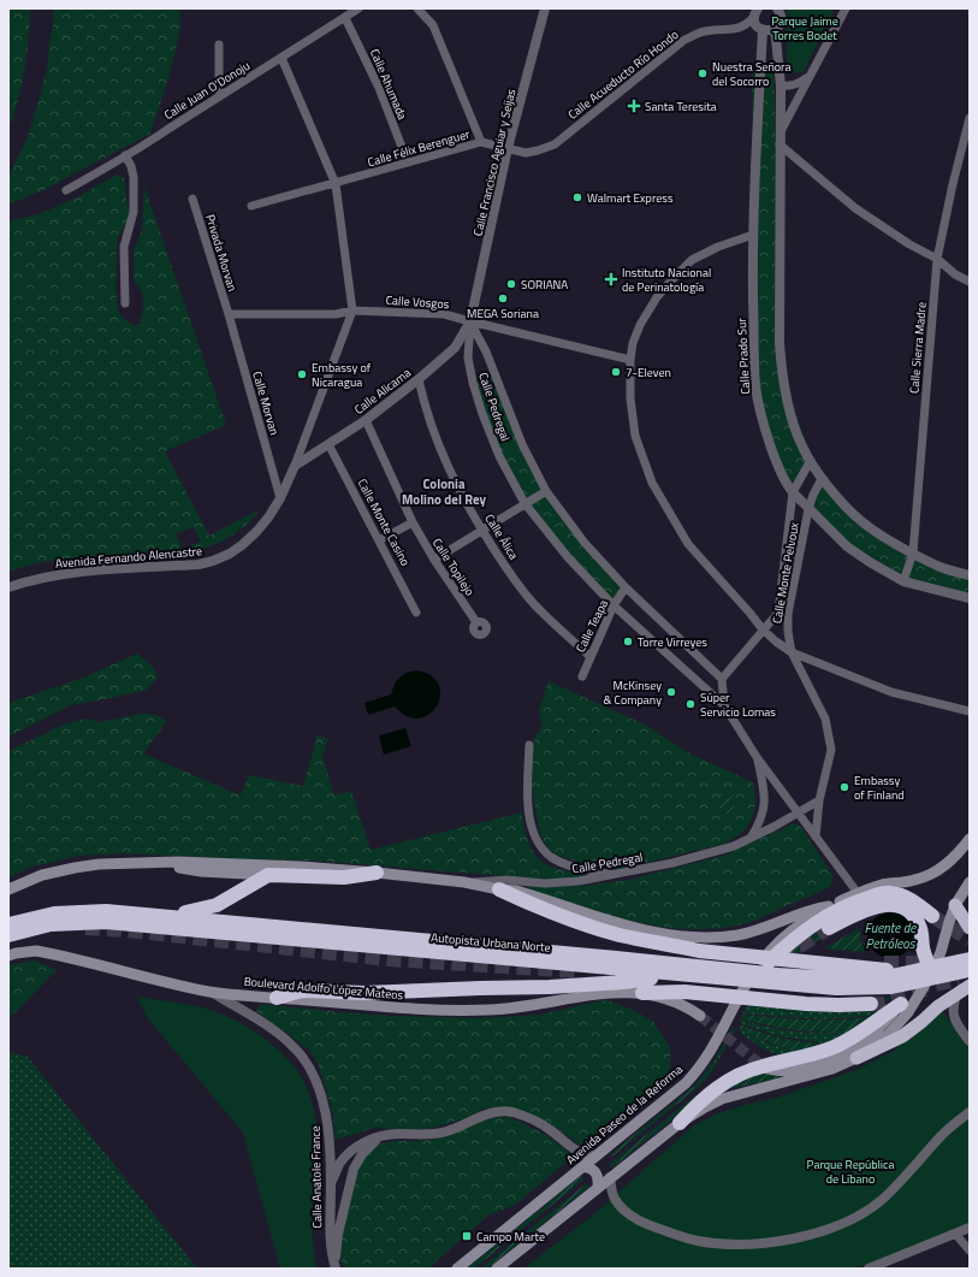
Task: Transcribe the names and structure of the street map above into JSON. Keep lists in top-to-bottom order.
{
  "streets": {
    "highway": ["Autopista Urbana Norte"],
    "main road": ["Boulevard Adolfo López Mateos", "Avenida Paseo de la Reforma"],
    "street": [
      "Calle Acueducto Río Hondo",
      "Calle Ahumada",
      "Calle Juan O'Donoju",
      "Calle Félix Berenguer",
      "Calle Francisco Aguiar y Seijas",
      "Privada Morvan",
      "Calle Vosgos",
      "Calle Sierra Madre",
      "Calle Prado Sur",
      "Calle Alicama",
      "Calle Morvan",
      "Calle Pedregal",
      "Calle Monte Casino",
      "Calle Álica",
      "Avenida Fernando Alencastre",
      "Calle Topilejo",
      "Calle Monte Pelvoux",
      "Calle Teapa",
      "Calle Anatole France"
    ]
  },
  "crossings": [
    ["Calle Acueducto Río Hondo", "Calle Félix Berenguer"],
    ["Calle Acueducto Río Hondo", "Calle Francisco Aguiar y Seijas"],
    ["Calle Ahumada", "Calle Juan O'Donoju"],
    ["Calle Ahumada", "Calle Félix Berenguer"],
    ["Calle Juan O'Donoju", "Avenida Fernando Alencastre"],
    ["Calle Félix Berenguer", "Calle Francisco Aguiar y Seijas"],
    ["Calle Félix Berenguer", "Avenida Fernando Alencastre"],
    ["Calle Francisco Aguiar y Seijas", "Calle Vosgos"],
    ["Calle Francisco Aguiar y Seijas", "Calle Alicama"],
    ["Calle Francisco Aguiar y Seijas", "Calle Pedregal"],
    ["Privada Morvan", "Calle Vosgos"],
    ["Privada Morvan", "Calle Morvan"],
    ["Calle Vosgos", "Calle Alicama"],
    ["Calle Vosgos", "Calle Morvan"],
    ["Calle Vosgos", "Calle Pedregal"],
    ["Calle Vosgos", "Avenida Fernando Alencastre"],
    ["Calle Sierra Madre", "Calle Prado Sur"],
    ["Calle Prado Sur", "Calle Monte Pelvoux"],
    ["Calle Alicama", "Calle Pedregal"],
    ["Calle Alicama", "Calle Monte Casino"],
    ["Calle Alicama", "Calle Álica"],
    ["Calle Alicama", "Avenida Fernando Alencastre"],
    ["Calle Alicama", "Calle Topilejo"],
    ["Calle Morvan", "Avenida Fernando Alencastre"],
    ["Calle Pedregal", "Calle Monte Pelvoux"],
    ["Calle Pedregal", "Calle Teapa"],
    ["Calle Pedregal", "Avenida Paseo de la Reforma"],
    ["Calle Álica", "Calle Teapa"],
    ["Boulevard Adolfo López Mateos", "Calle Anatole France"]
  ],
  "districts": ["Colonia Molino del Rey"],
  "water": ["Fuente de Petróleos"],
  "parks": ["Parque Jaime Torres Bodet", "Parque República de Líbano"],
  "places": {
    "other": [
      "Nuestra Señora del Socorro",
      "Walmart Express",
      "SORIANA",
      "MEGA Soriana",
      "7-Eleven",
      "Embassy of Nicaragua",
      "Torre Virreyes",
      "McKinsey & Company",
      "Súper Servicio Lomas",
      "Embassy of Finland"
    ],
    "health": ["Santa Teresita", "Instituto Nacional de Perinatología"],
    "transit": ["Campo Marte"]
  }
}
